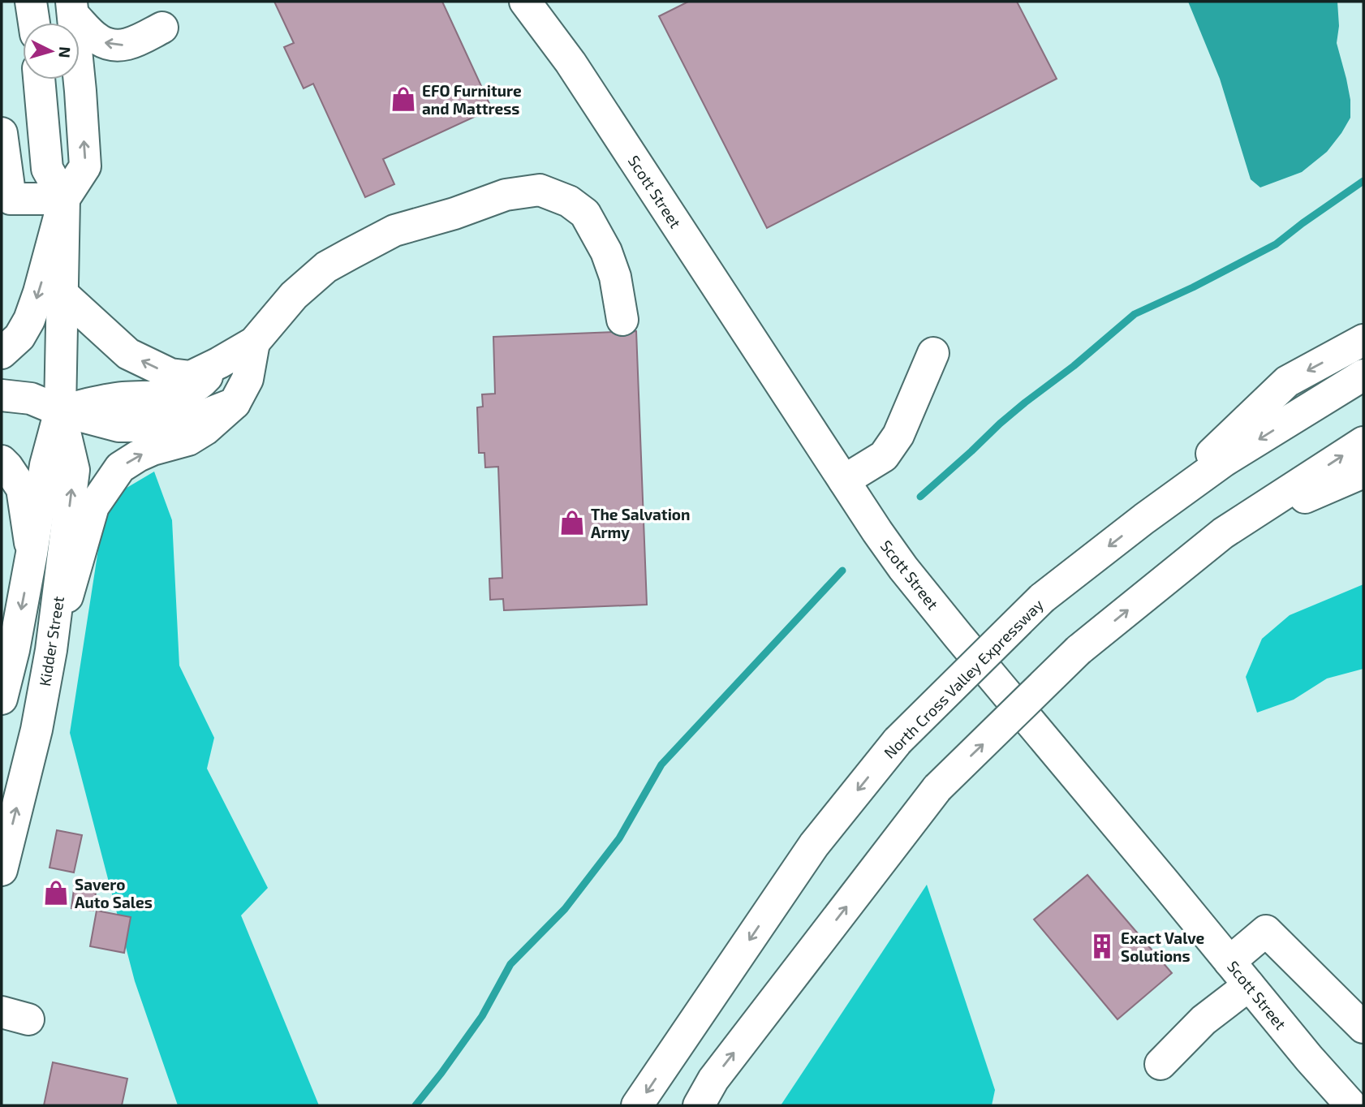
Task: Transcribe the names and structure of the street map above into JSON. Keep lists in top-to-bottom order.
{
  "streets": {
    "main road": ["Scott Street", "Kidder Street", "North Cross Valley Expressway"]
  },
  "places": {
    "shop": ["EFO Furniture and Mattress", "The Salvation Army", "Savero Auto Sales"],
    "building": ["Exact Valve Solutions"]
  },
  "north": "right"
}
